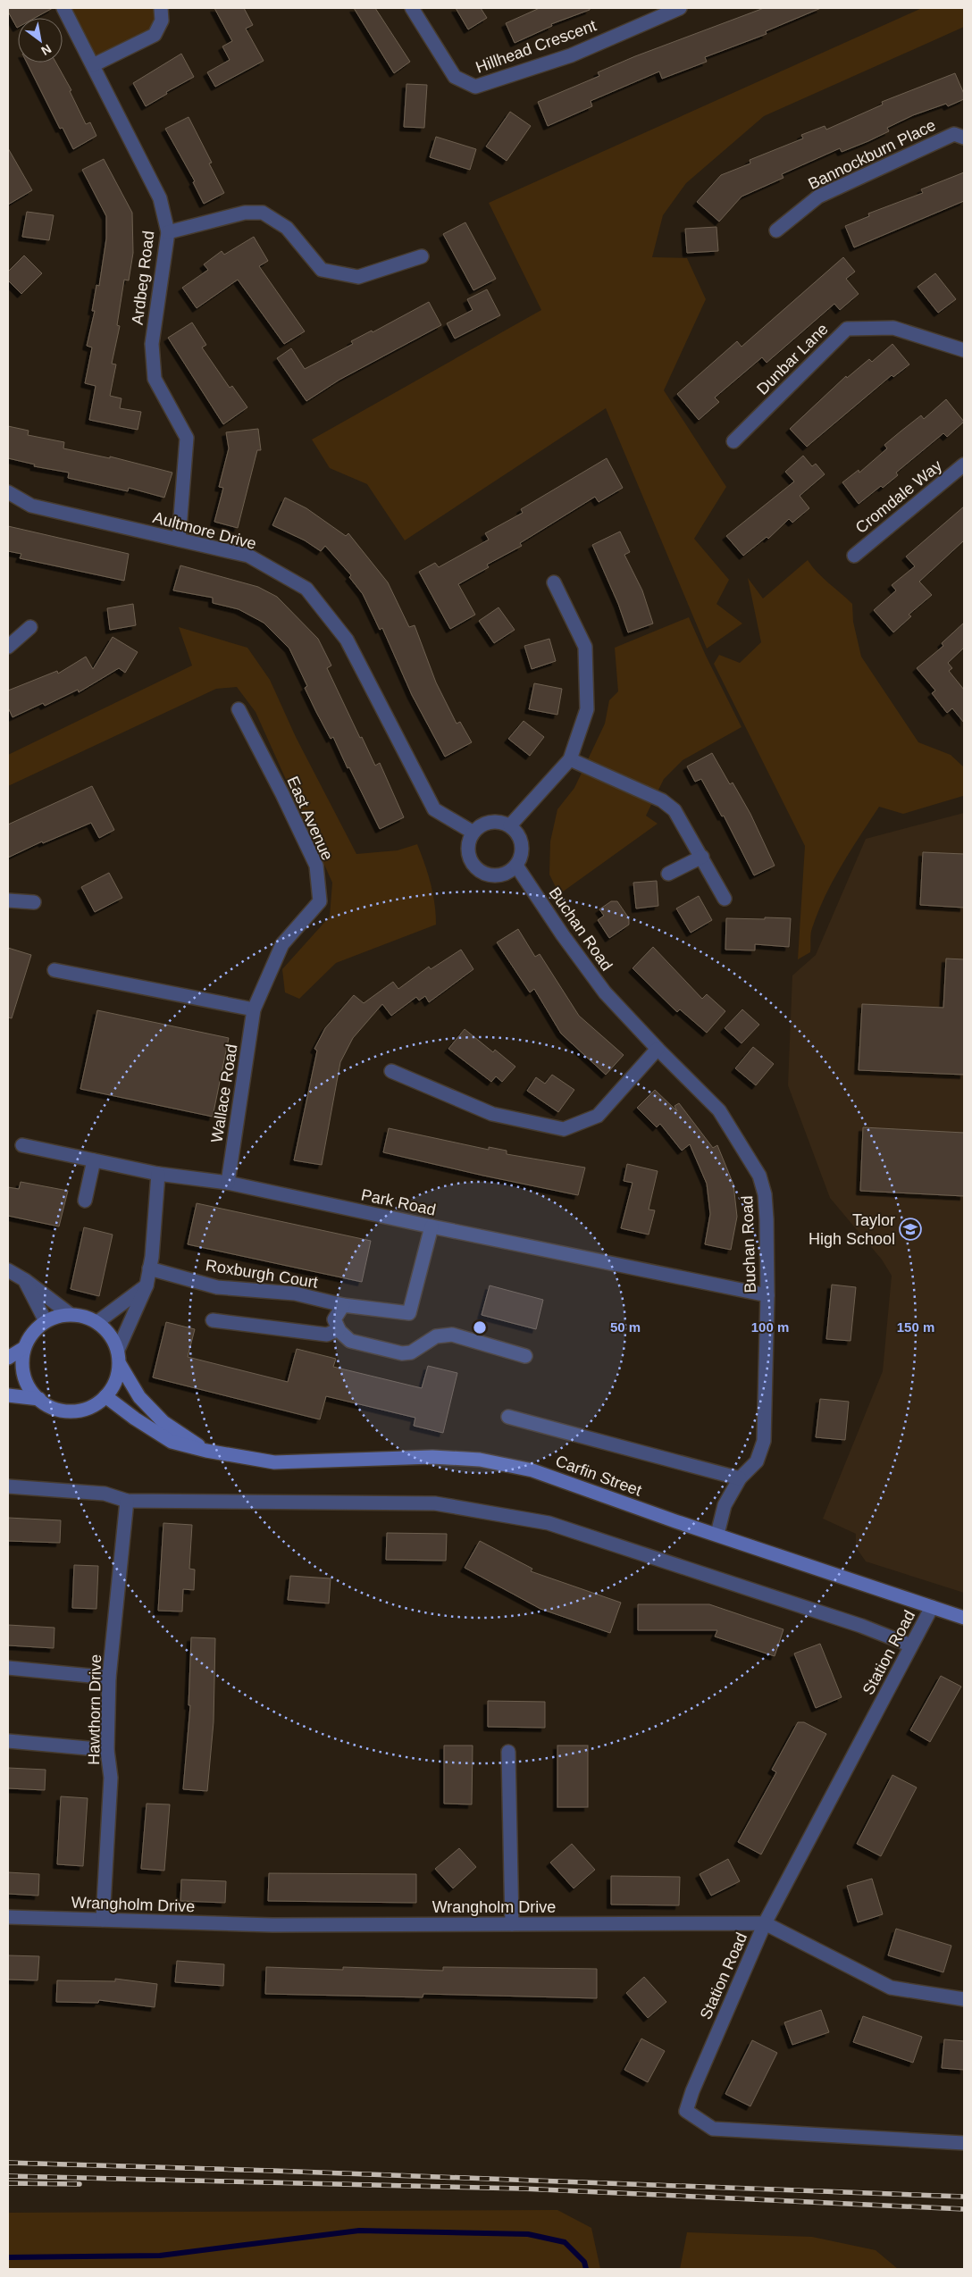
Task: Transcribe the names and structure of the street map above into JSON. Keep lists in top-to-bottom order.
{
  "streets": {
    "main road": ["Carfin Street"],
    "street": [
      "Hillhead Crescent",
      "Bannockburn Place",
      "Ardbeg Road",
      "Dunbar Lane",
      "Cromdale Way",
      "Aultmore Drive",
      "East Avenue",
      "Buchan Road",
      "Wallace Road",
      "Park Road",
      "Roxburgh Court",
      "Station Road",
      "Hawthorn Drive",
      "Wrangholm Drive"
    ]
  },
  "crossings": [
    ["Ardbeg Road", "Aultmore Drive"],
    ["Aultmore Drive", "Buchan Road"],
    ["East Avenue", "Wallace Road"],
    ["Buchan Road", "Park Road"],
    ["Buchan Road", "Carfin Street"],
    ["Wallace Road", "Park Road"],
    ["Park Road", "Roxburgh Court"],
    ["Carfin Street", "Station Road"],
    ["Station Road", "Wrangholm Drive"],
    ["Hawthorn Drive", "Wrangholm Drive"]
  ],
  "places": {
    "school or university": ["Taylor High School"]
  },
  "north": "bottom right",
  "rings": ["50 m", "100 m", "150 m"]
}
